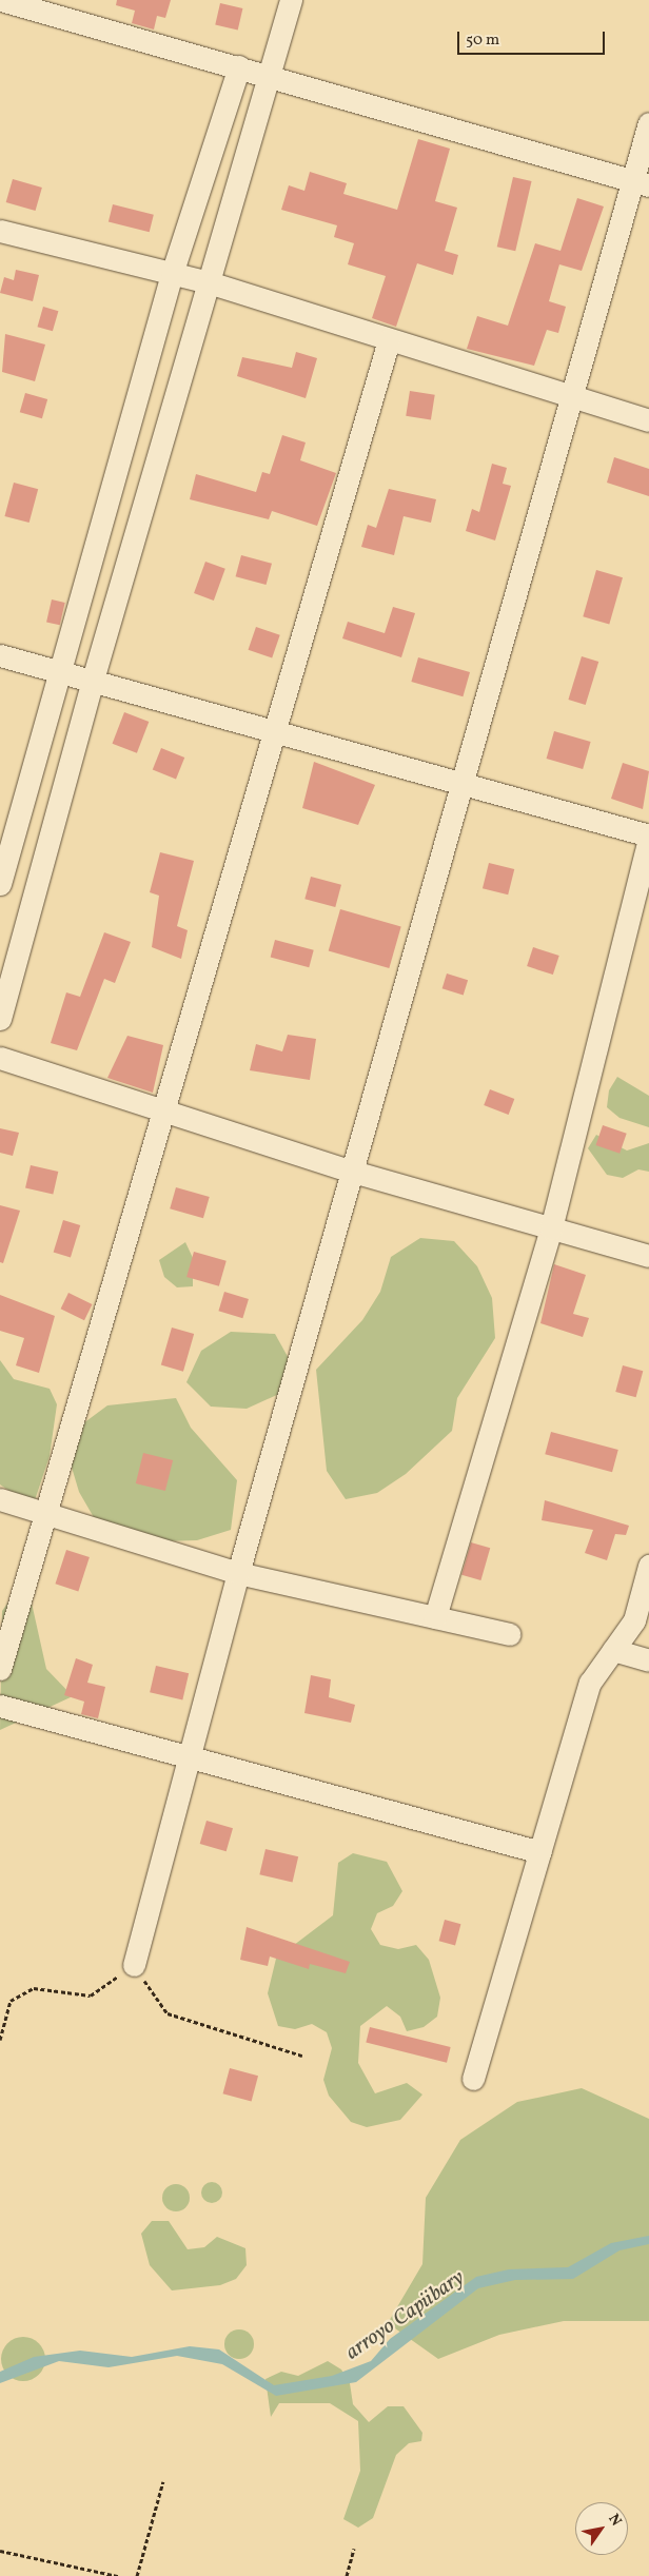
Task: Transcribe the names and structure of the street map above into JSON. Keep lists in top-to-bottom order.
{
  "water": ["arroyo Capiibary"],
  "scale_bar": "50 m",
  "north": "top right"
}
